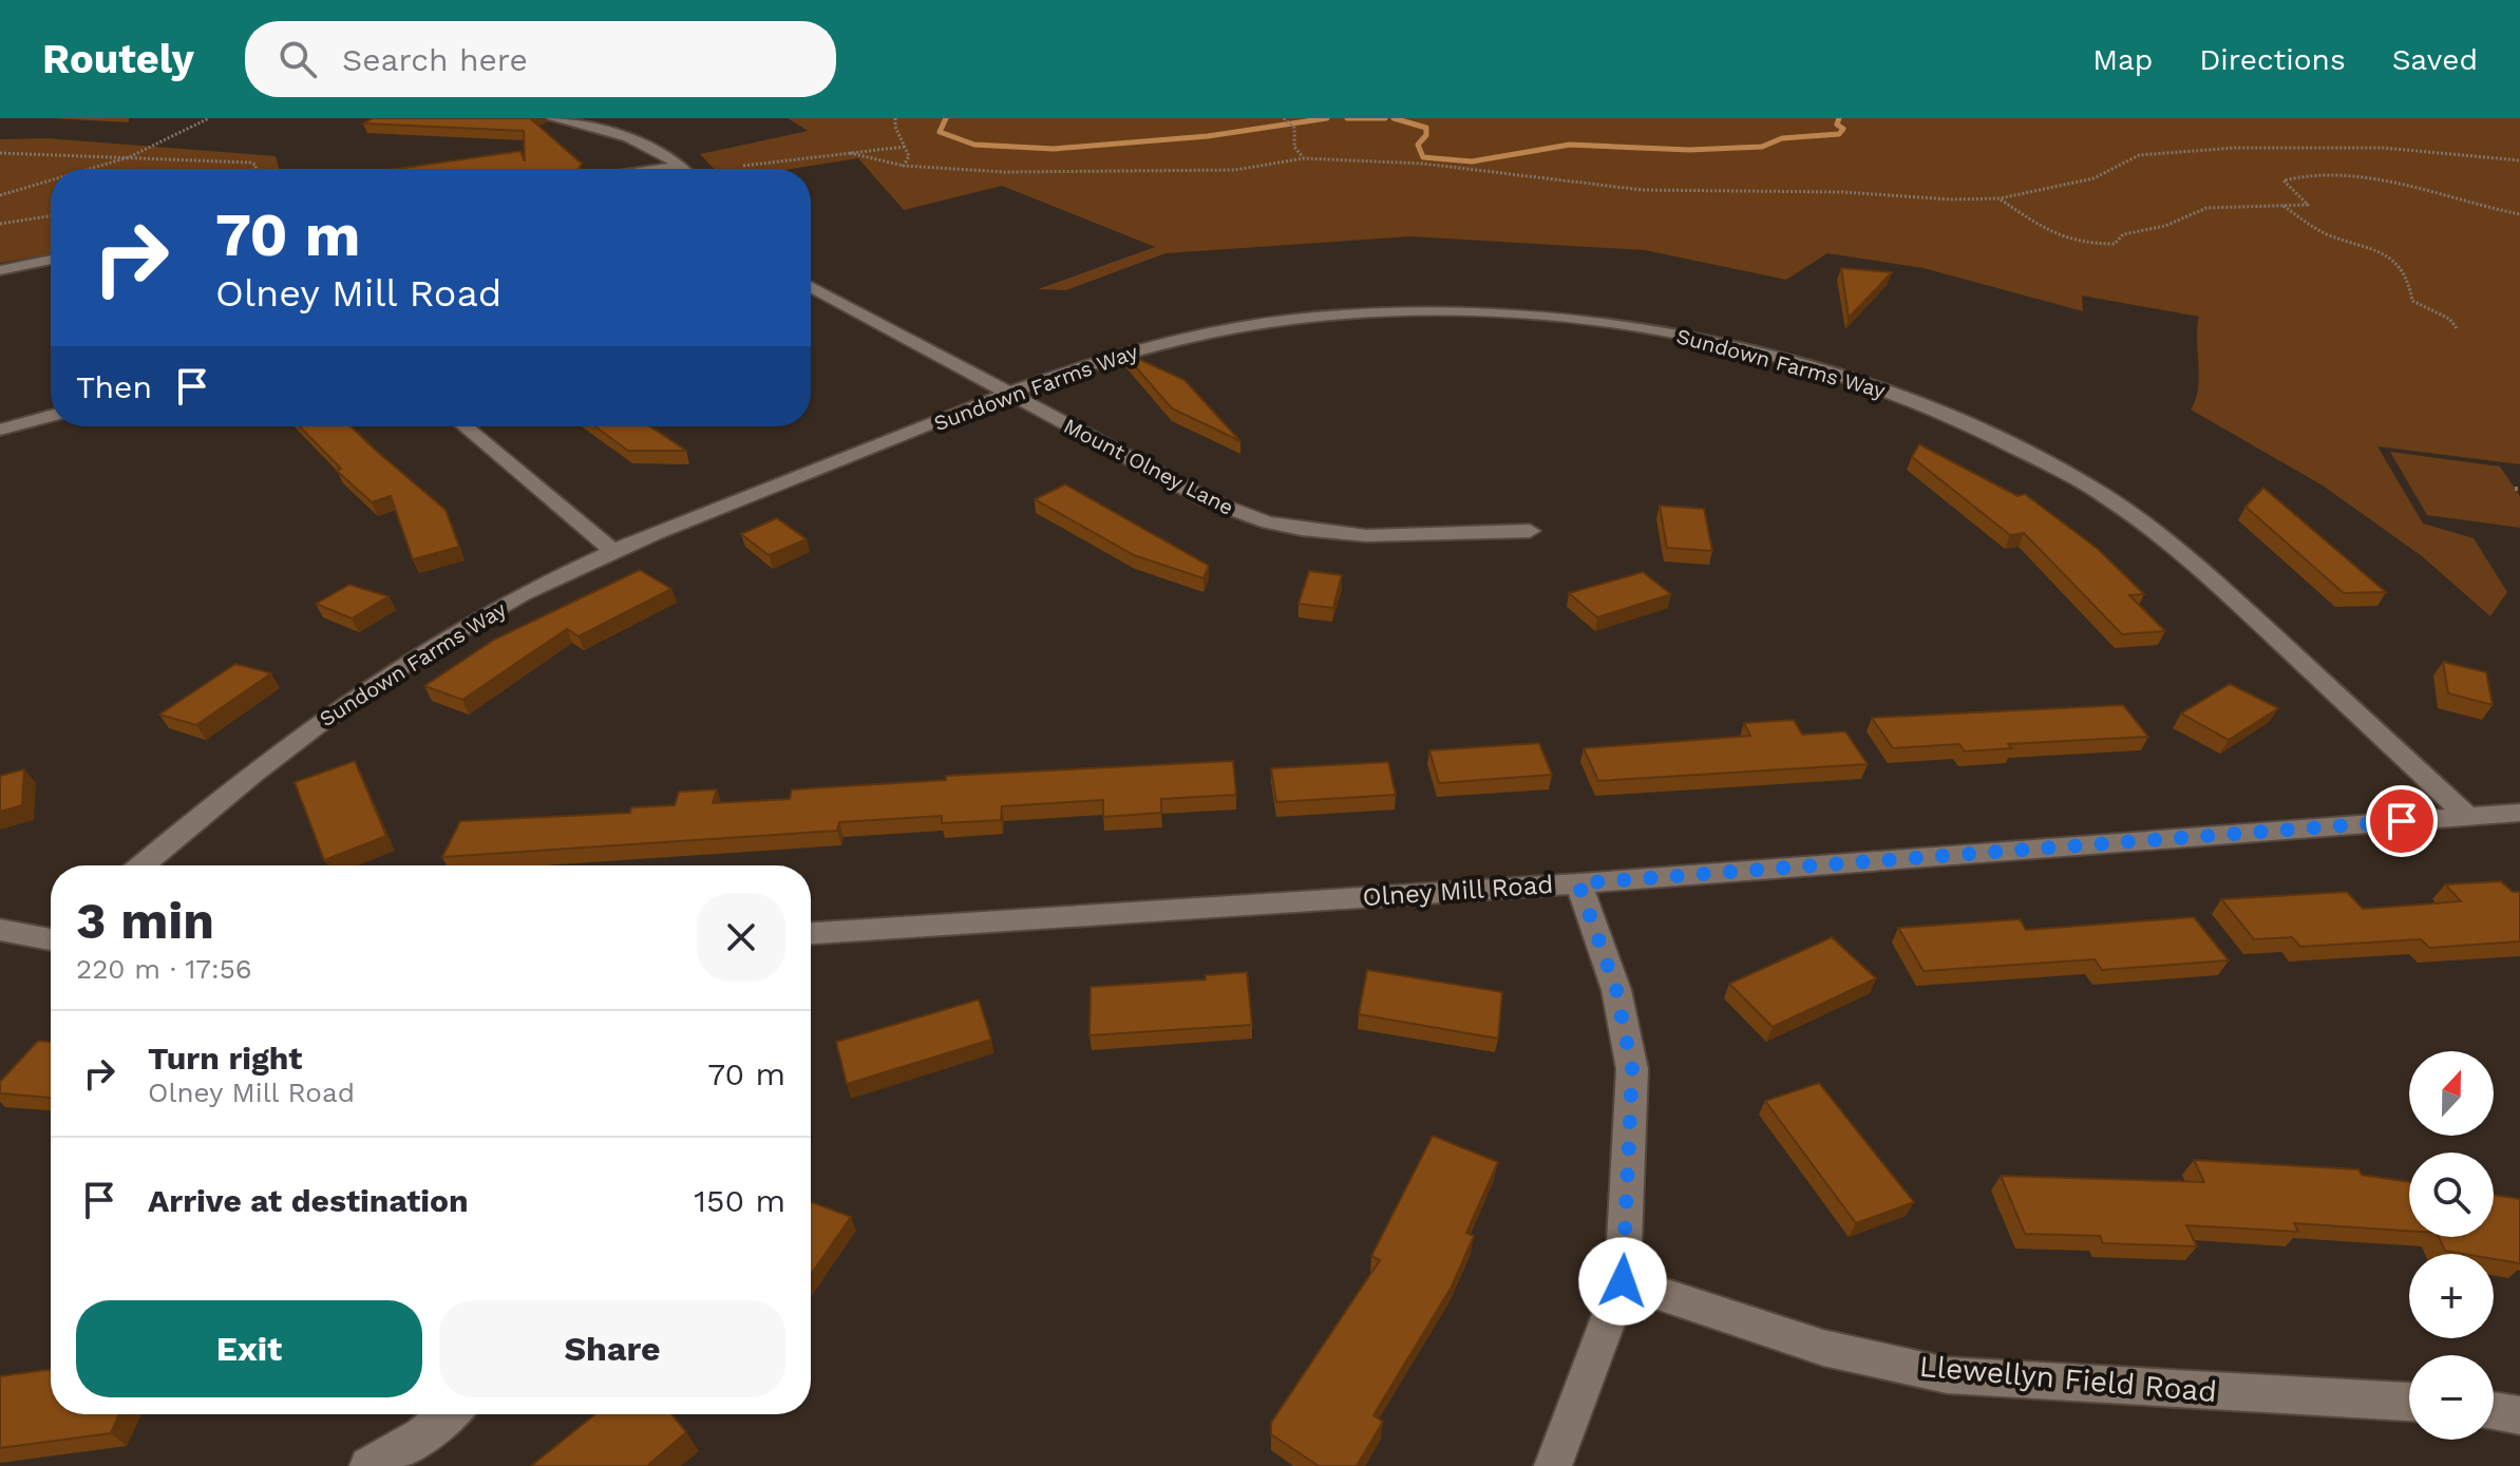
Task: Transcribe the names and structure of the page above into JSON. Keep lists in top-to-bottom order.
{
  "streets": {
    "street": [
      "Sundown Farms Way",
      "Mount Olney Lane",
      "Olney Mill Road",
      "Llewellyn Field Road"
    ]
  },
  "crossings": [
    ["Sundown Farms Way", "Mount Olney Lane"],
    ["Sundown Farms Way", "Olney Mill Road"]
  ],
  "north": "top",
  "page": {
    "header": "Routely",
    "search": "Search here",
    "nav": ["Map", "Directions", "Saved"],
    "turn": ["70 m", "Olney Mill Road"],
    "then": "Then",
    "heading": ["3 min", "220 m · 17:56"],
    "list": [
      {
        "name": "Turn right",
        "note": "Olney Mill Road",
        "value": "70 m"
      },
      {
        "name": "Arrive at destination",
        "value": "150 m"
      }
    ],
    "map_buttons": ["+", "−"],
    "buttons": ["Exit", "Share"]
  }
}
